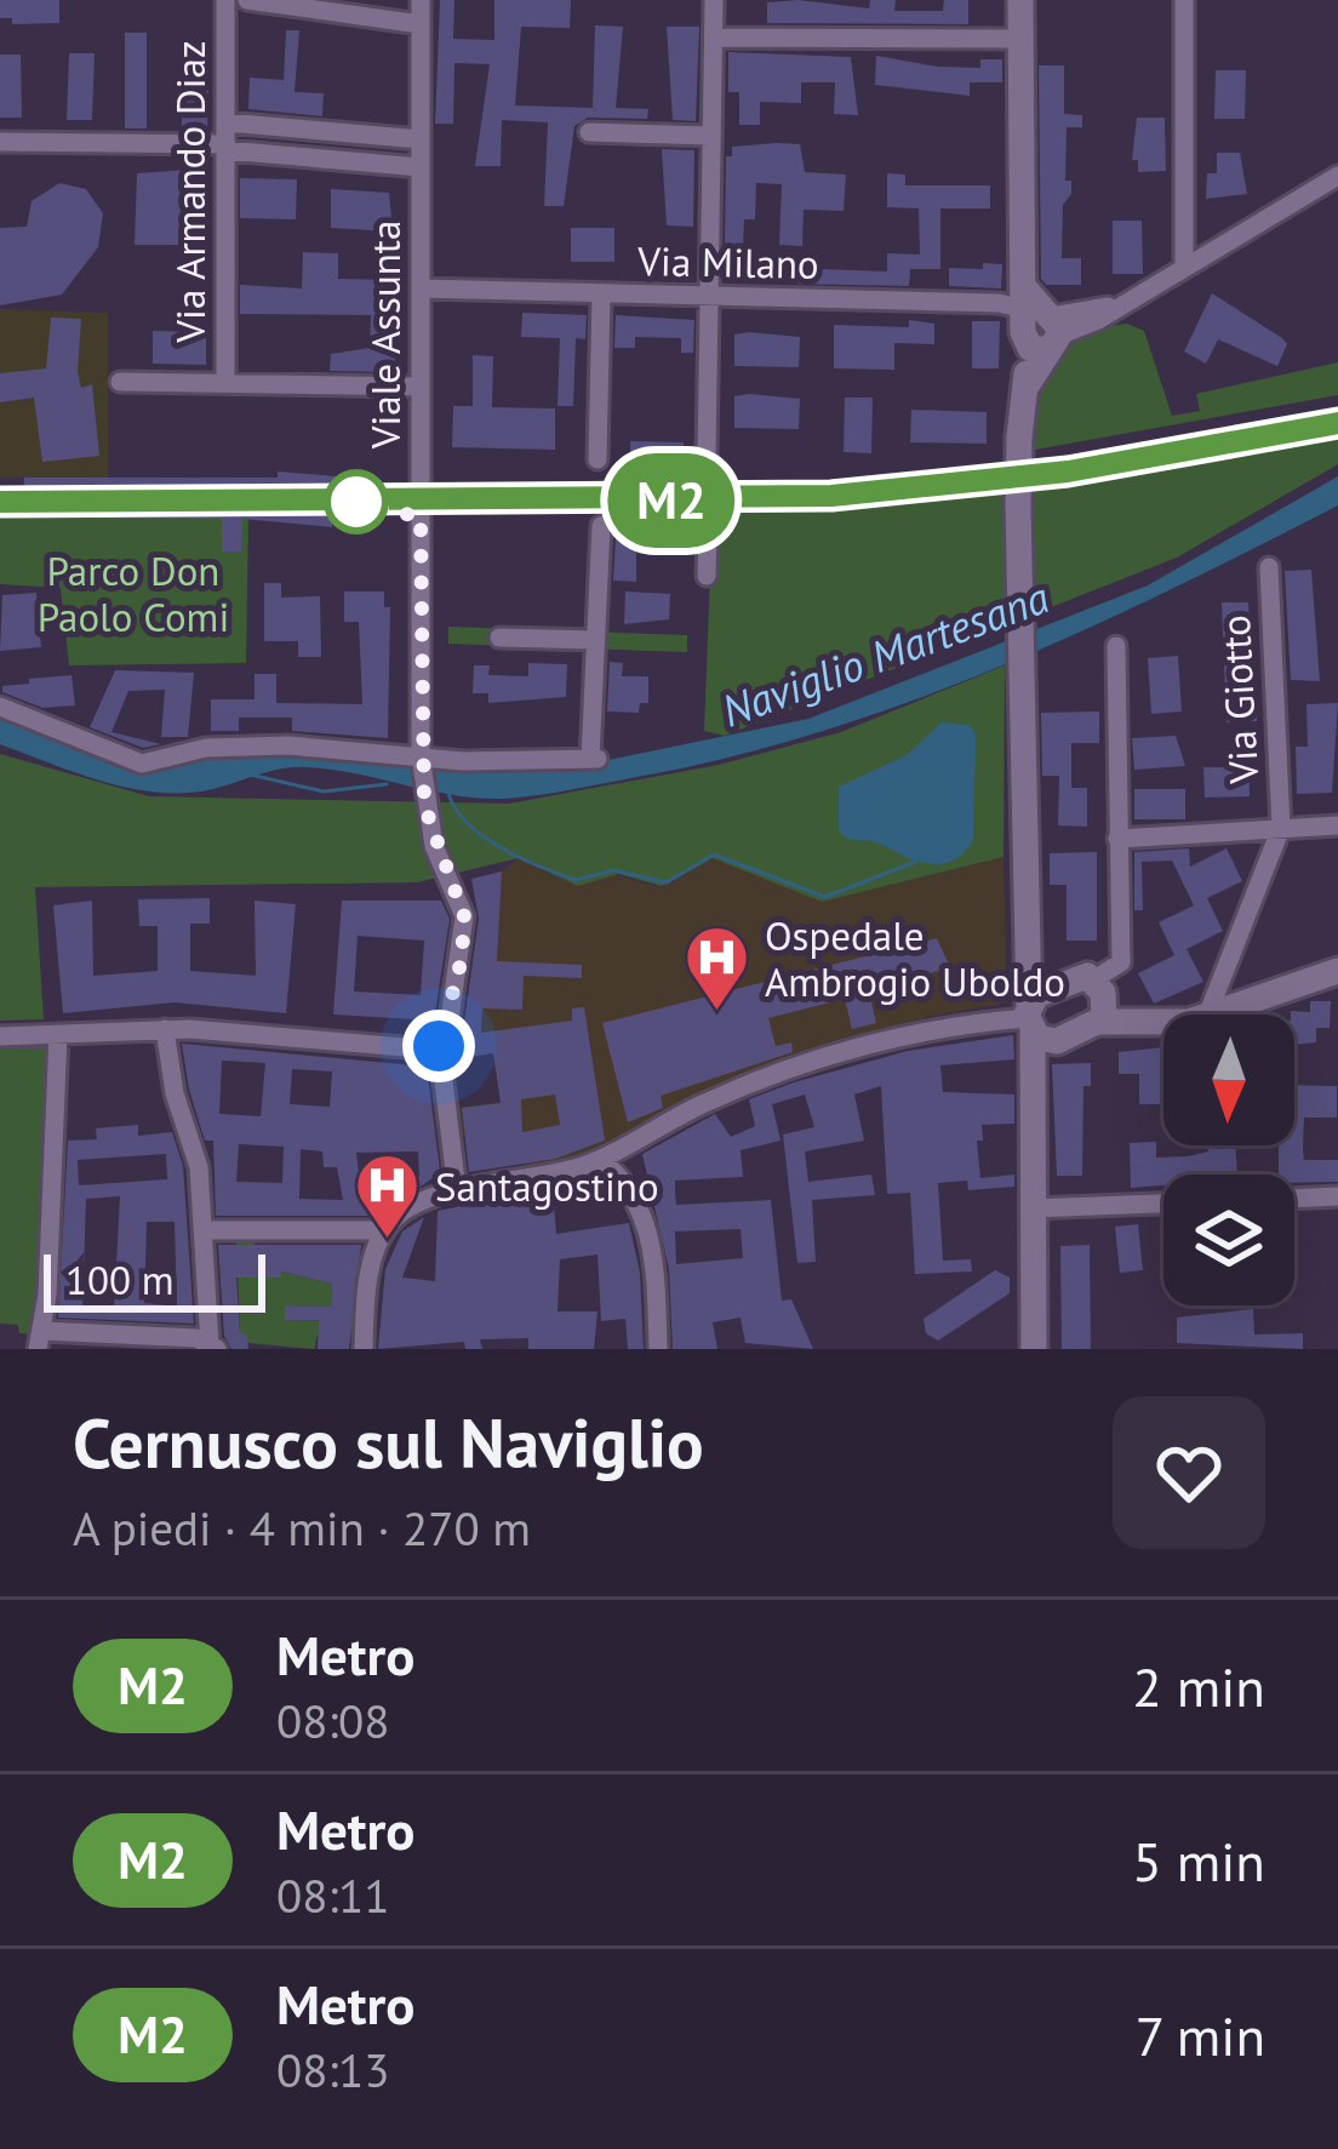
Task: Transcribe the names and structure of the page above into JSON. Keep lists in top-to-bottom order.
{
  "streets": {
    "street": [
      "Via Armando Diaz",
      "Via Milano",
      "Viale Assunta",
      "Via Giotto"
    ]
  },
  "crossings": [
    ["Via Milano", "Viale Assunta"]
  ],
  "water": ["Naviglio Martesana"],
  "parks": ["Parco Don Paolo Comi"],
  "places": {
    "hospital": ["Ospedale Ambrogio Uboldo", "Santagostino"]
  },
  "lines": ["metro line M2"],
  "scale_bar": "100 m",
  "north": "bottom",
  "page": {
    "on_map": "M2",
    "scale": "100 m",
    "heading": ["Cernusco sul Naviglio", "A piedi · 4 min · 270 m"],
    "list": [
      {
        "mark": "M2",
        "name": "Metro",
        "note": "08:08",
        "value": "2 min"
      },
      {
        "mark": "M2",
        "name": "Metro",
        "note": "08:11",
        "value": "5 min"
      },
      {
        "mark": "M2",
        "name": "Metro",
        "note": "08:13",
        "value": "7 min"
      }
    ]
  }
}
